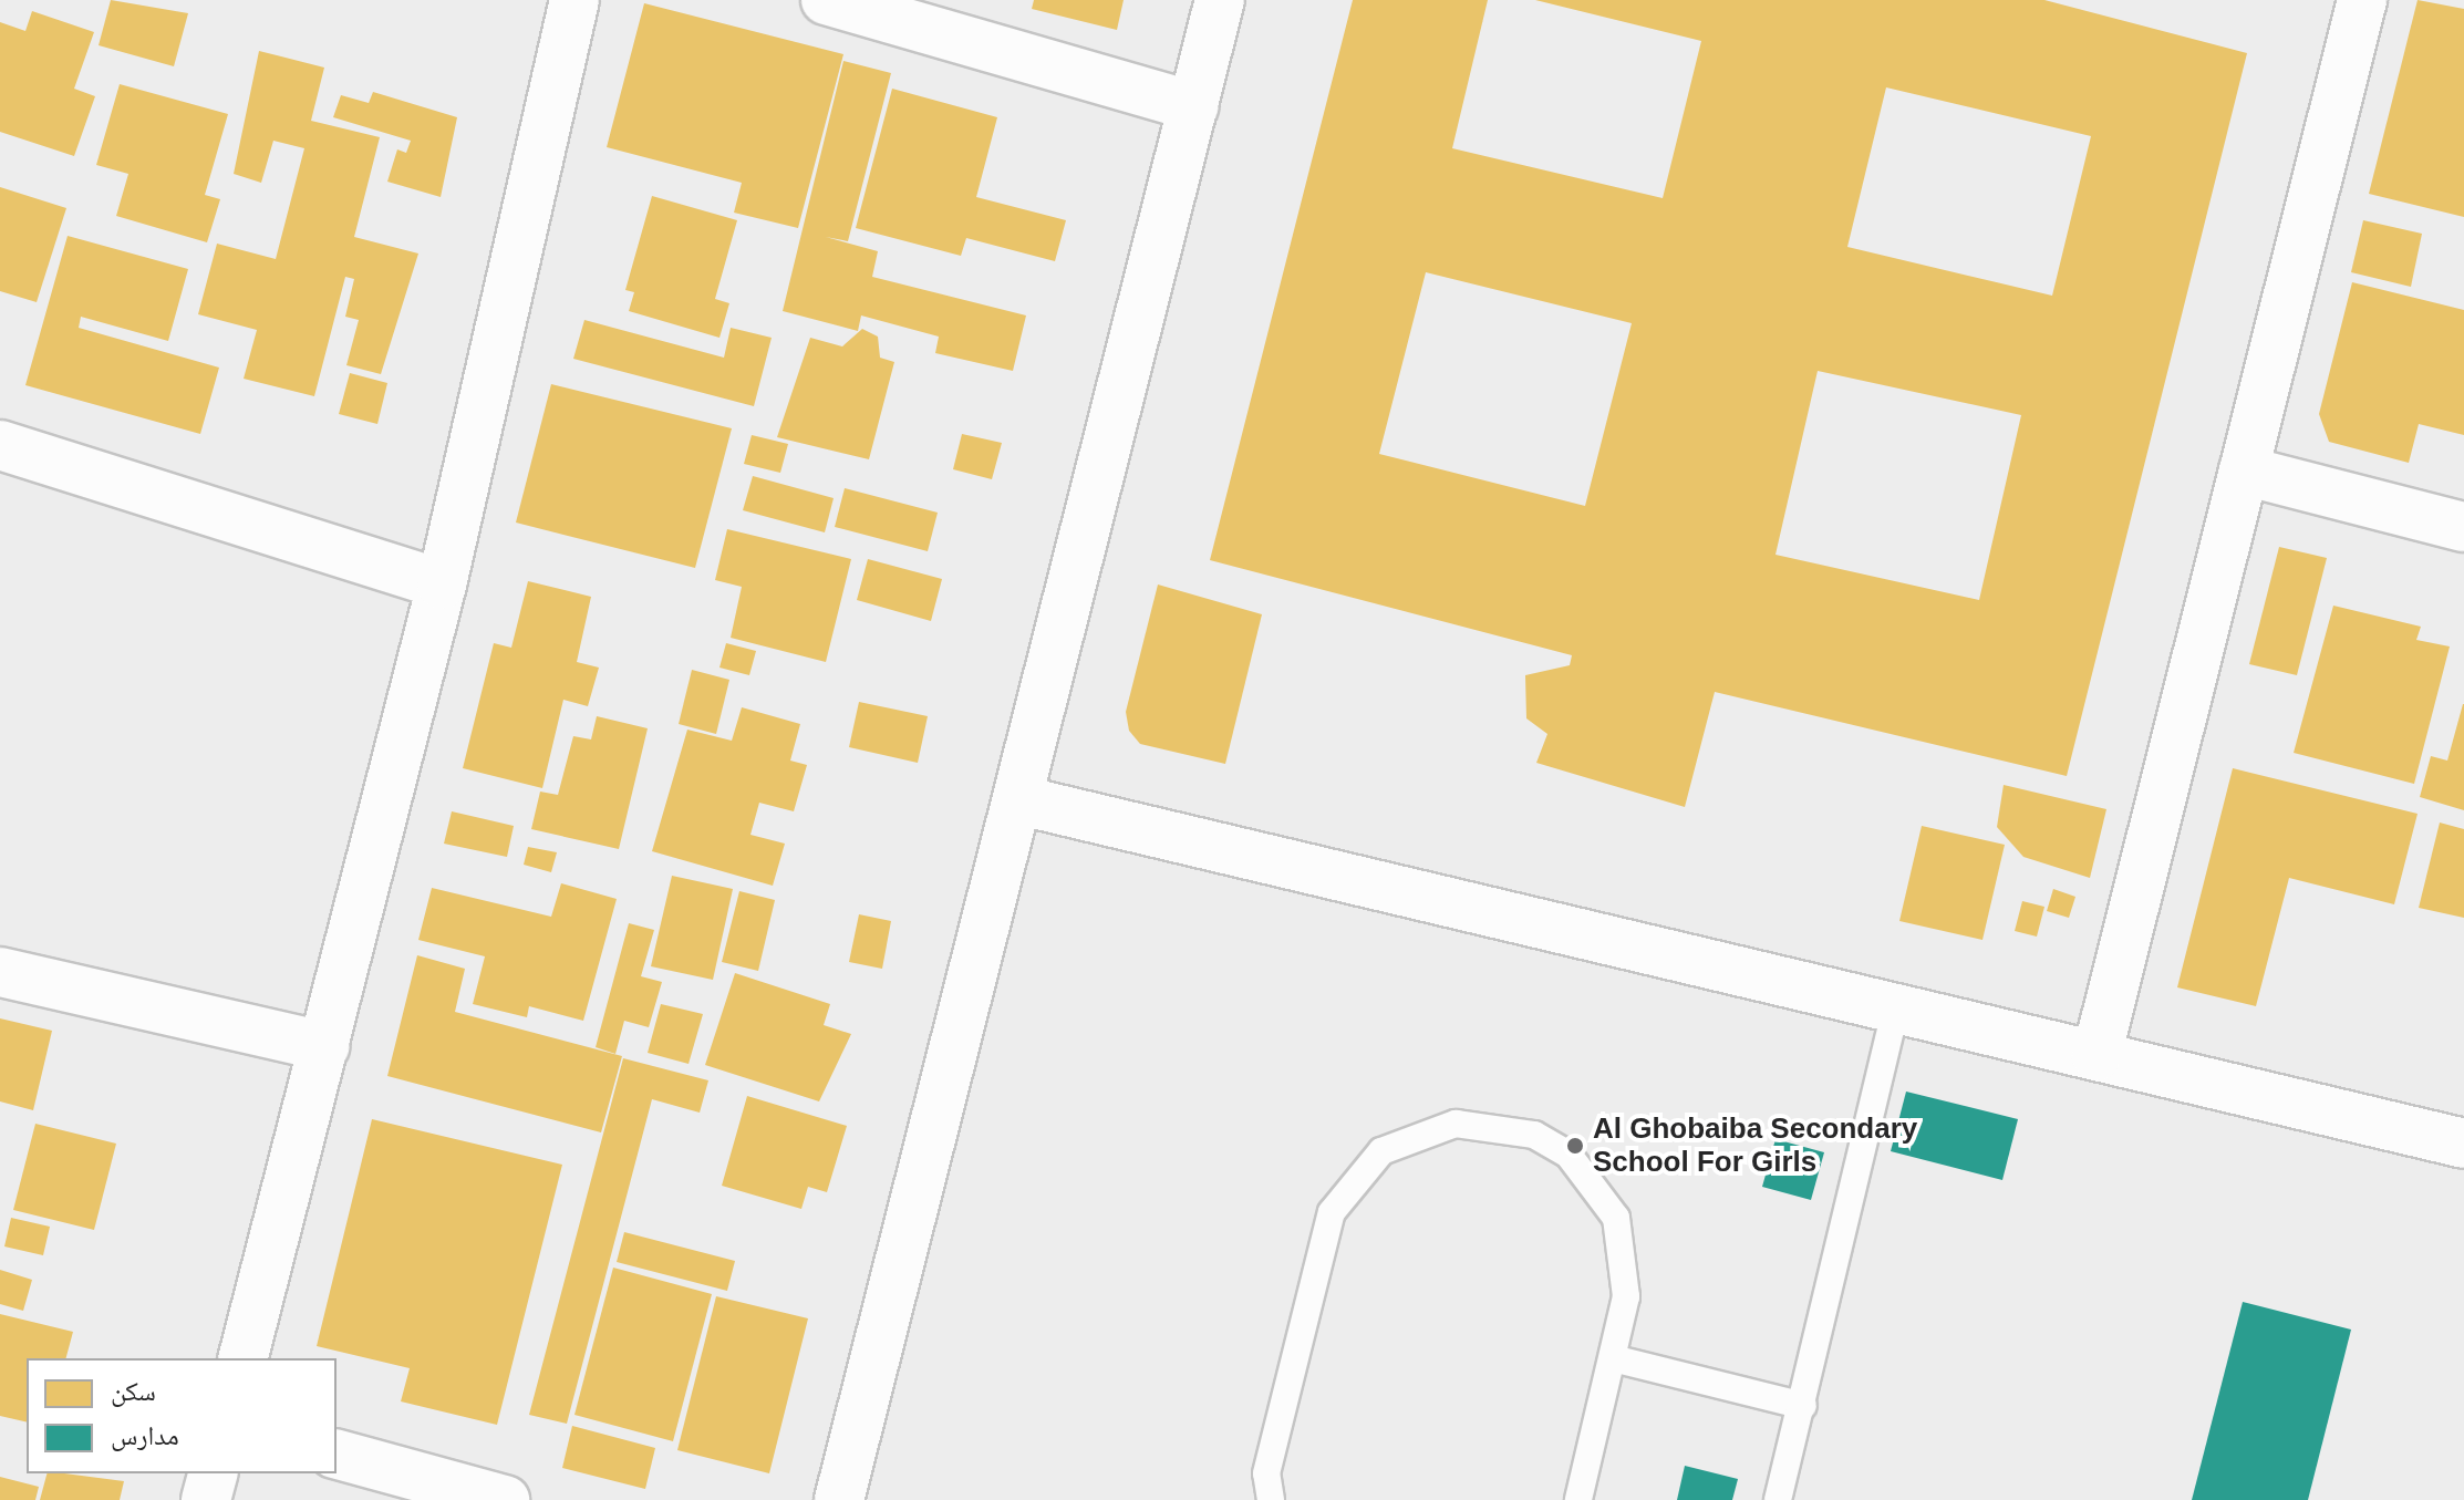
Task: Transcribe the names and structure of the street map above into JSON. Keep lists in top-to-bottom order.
{
  "places": ["Al Ghobaiba Secondary School For Girls"],
  "legend": ["سكن", "مدارس"]
}
